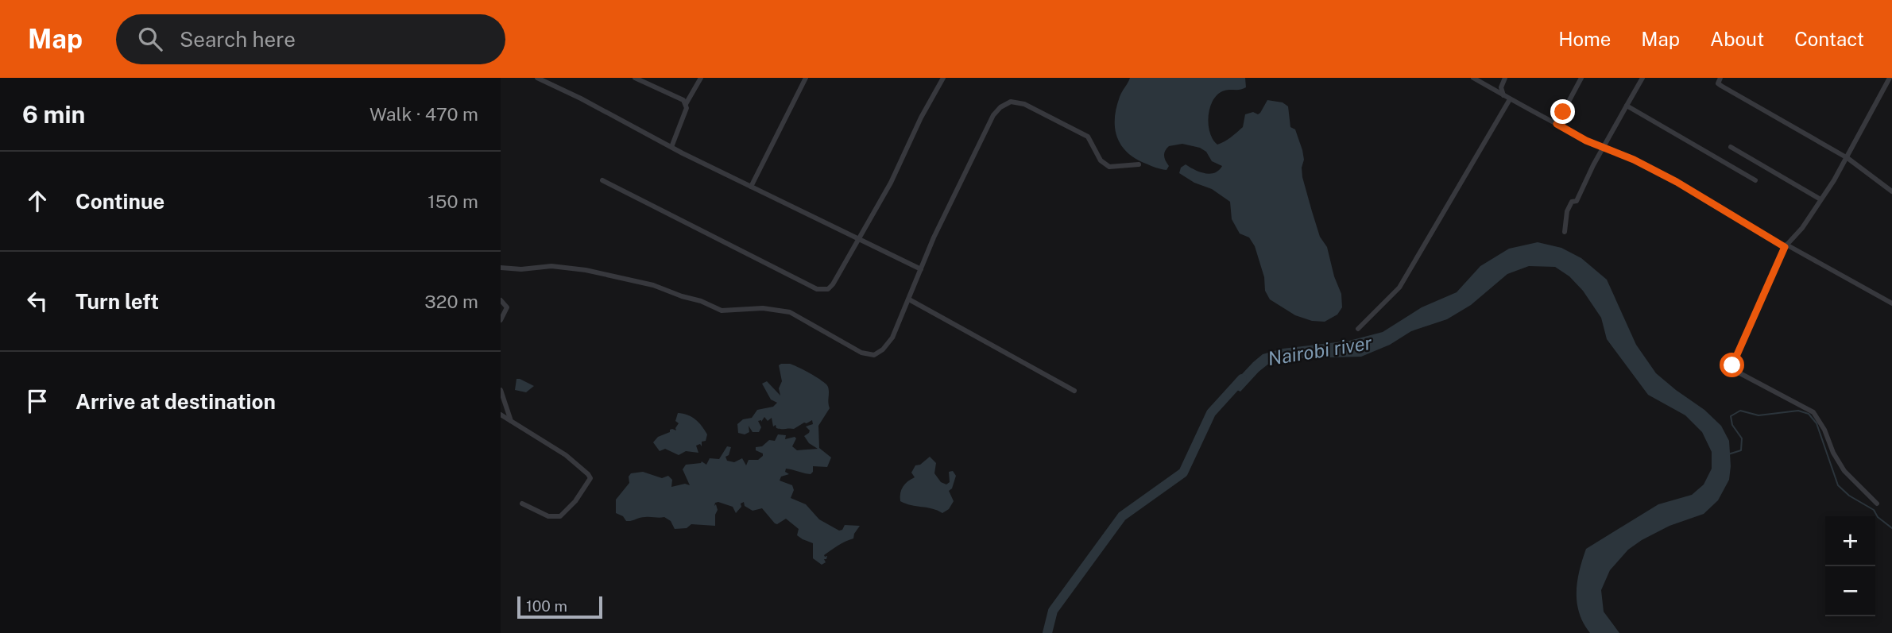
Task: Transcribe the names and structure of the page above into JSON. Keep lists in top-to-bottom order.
{
  "water": ["Nairobi river"],
  "scale_bar": "100 m",
  "page": {
    "header": "Map",
    "search": "Search here",
    "nav": [
      "Home",
      "Map",
      "About",
      "Contact"
    ],
    "heading": ["6 min", "Walk · 470 m"],
    "list": [
      ["Continue", "150 m"],
      ["Turn left", "320 m"],
      "Arrive at destination"
    ],
    "map_buttons": ["+", "−"],
    "scale": "100 m"
  }
}
